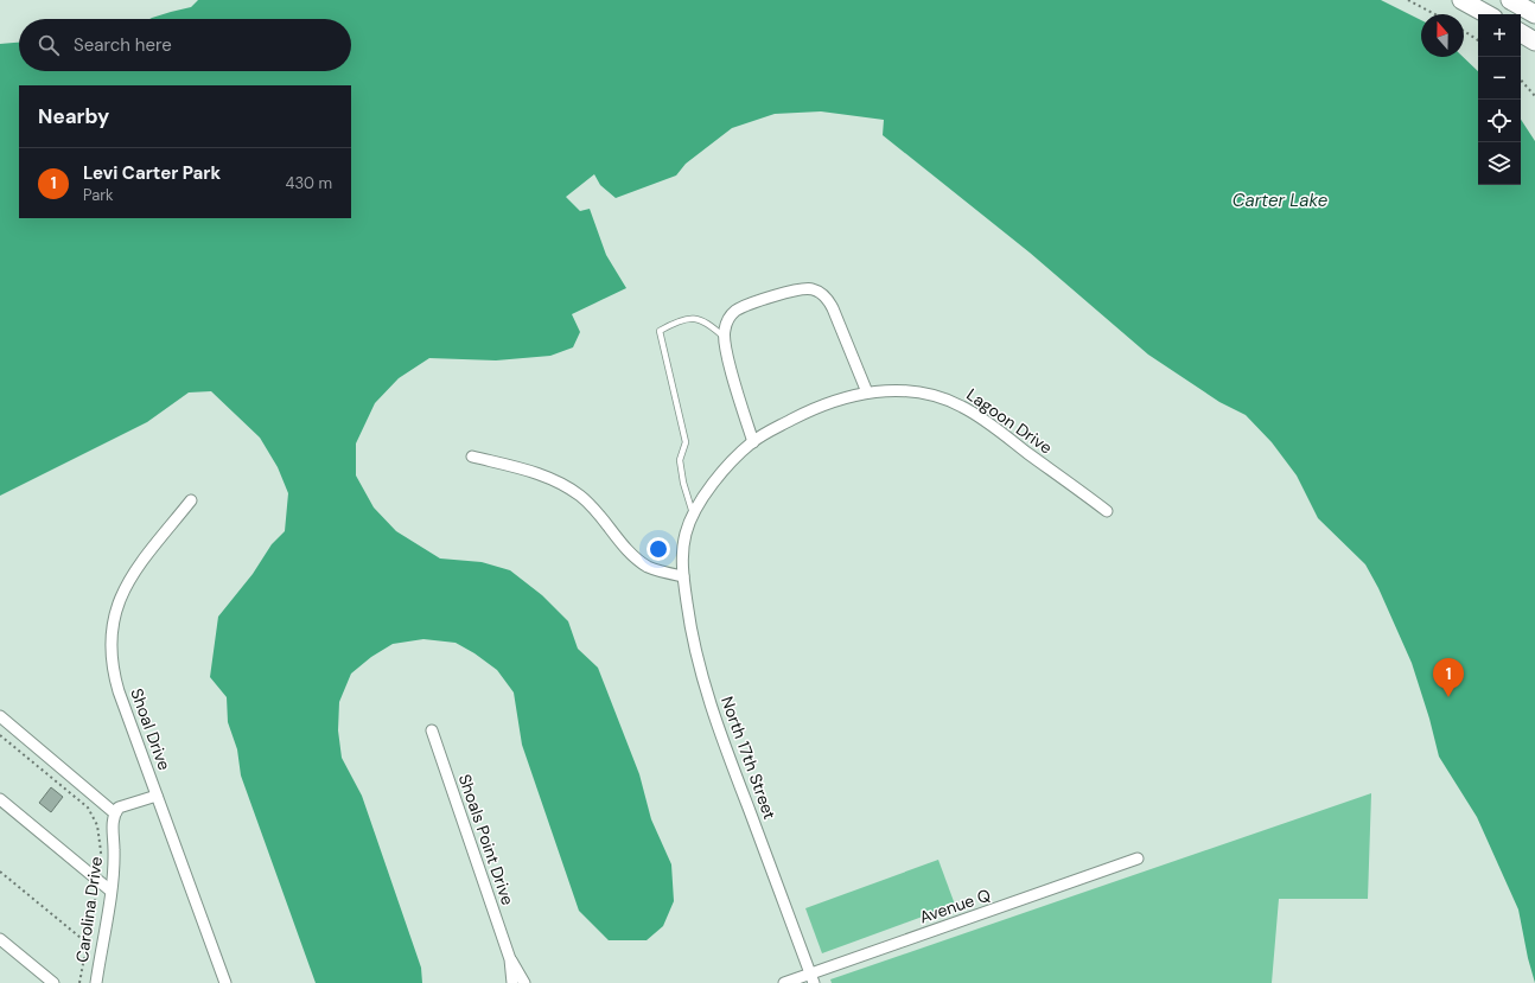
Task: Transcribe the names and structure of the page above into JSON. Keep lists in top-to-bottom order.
{
  "streets": {
    "street": [
      "Lagoon Drive",
      "Shoal Drive",
      "North 17th Street",
      "Shoals Point Drive",
      "Avenue Q",
      "Carolina Drive"
    ]
  },
  "crossings": [
    ["Lagoon Drive", "North 17th Street"],
    ["North 17th Street", "Avenue Q"]
  ],
  "water": ["Carter Lake"],
  "north": "top",
  "page": {
    "map_buttons": ["+", "−"],
    "search": "Search here",
    "heading": "Nearby",
    "list": [
      {
        "mark": "1",
        "name": "Levi Carter Park",
        "note": "Park",
        "value": "430 m"
      }
    ],
    "pins": "1"
  }
}
